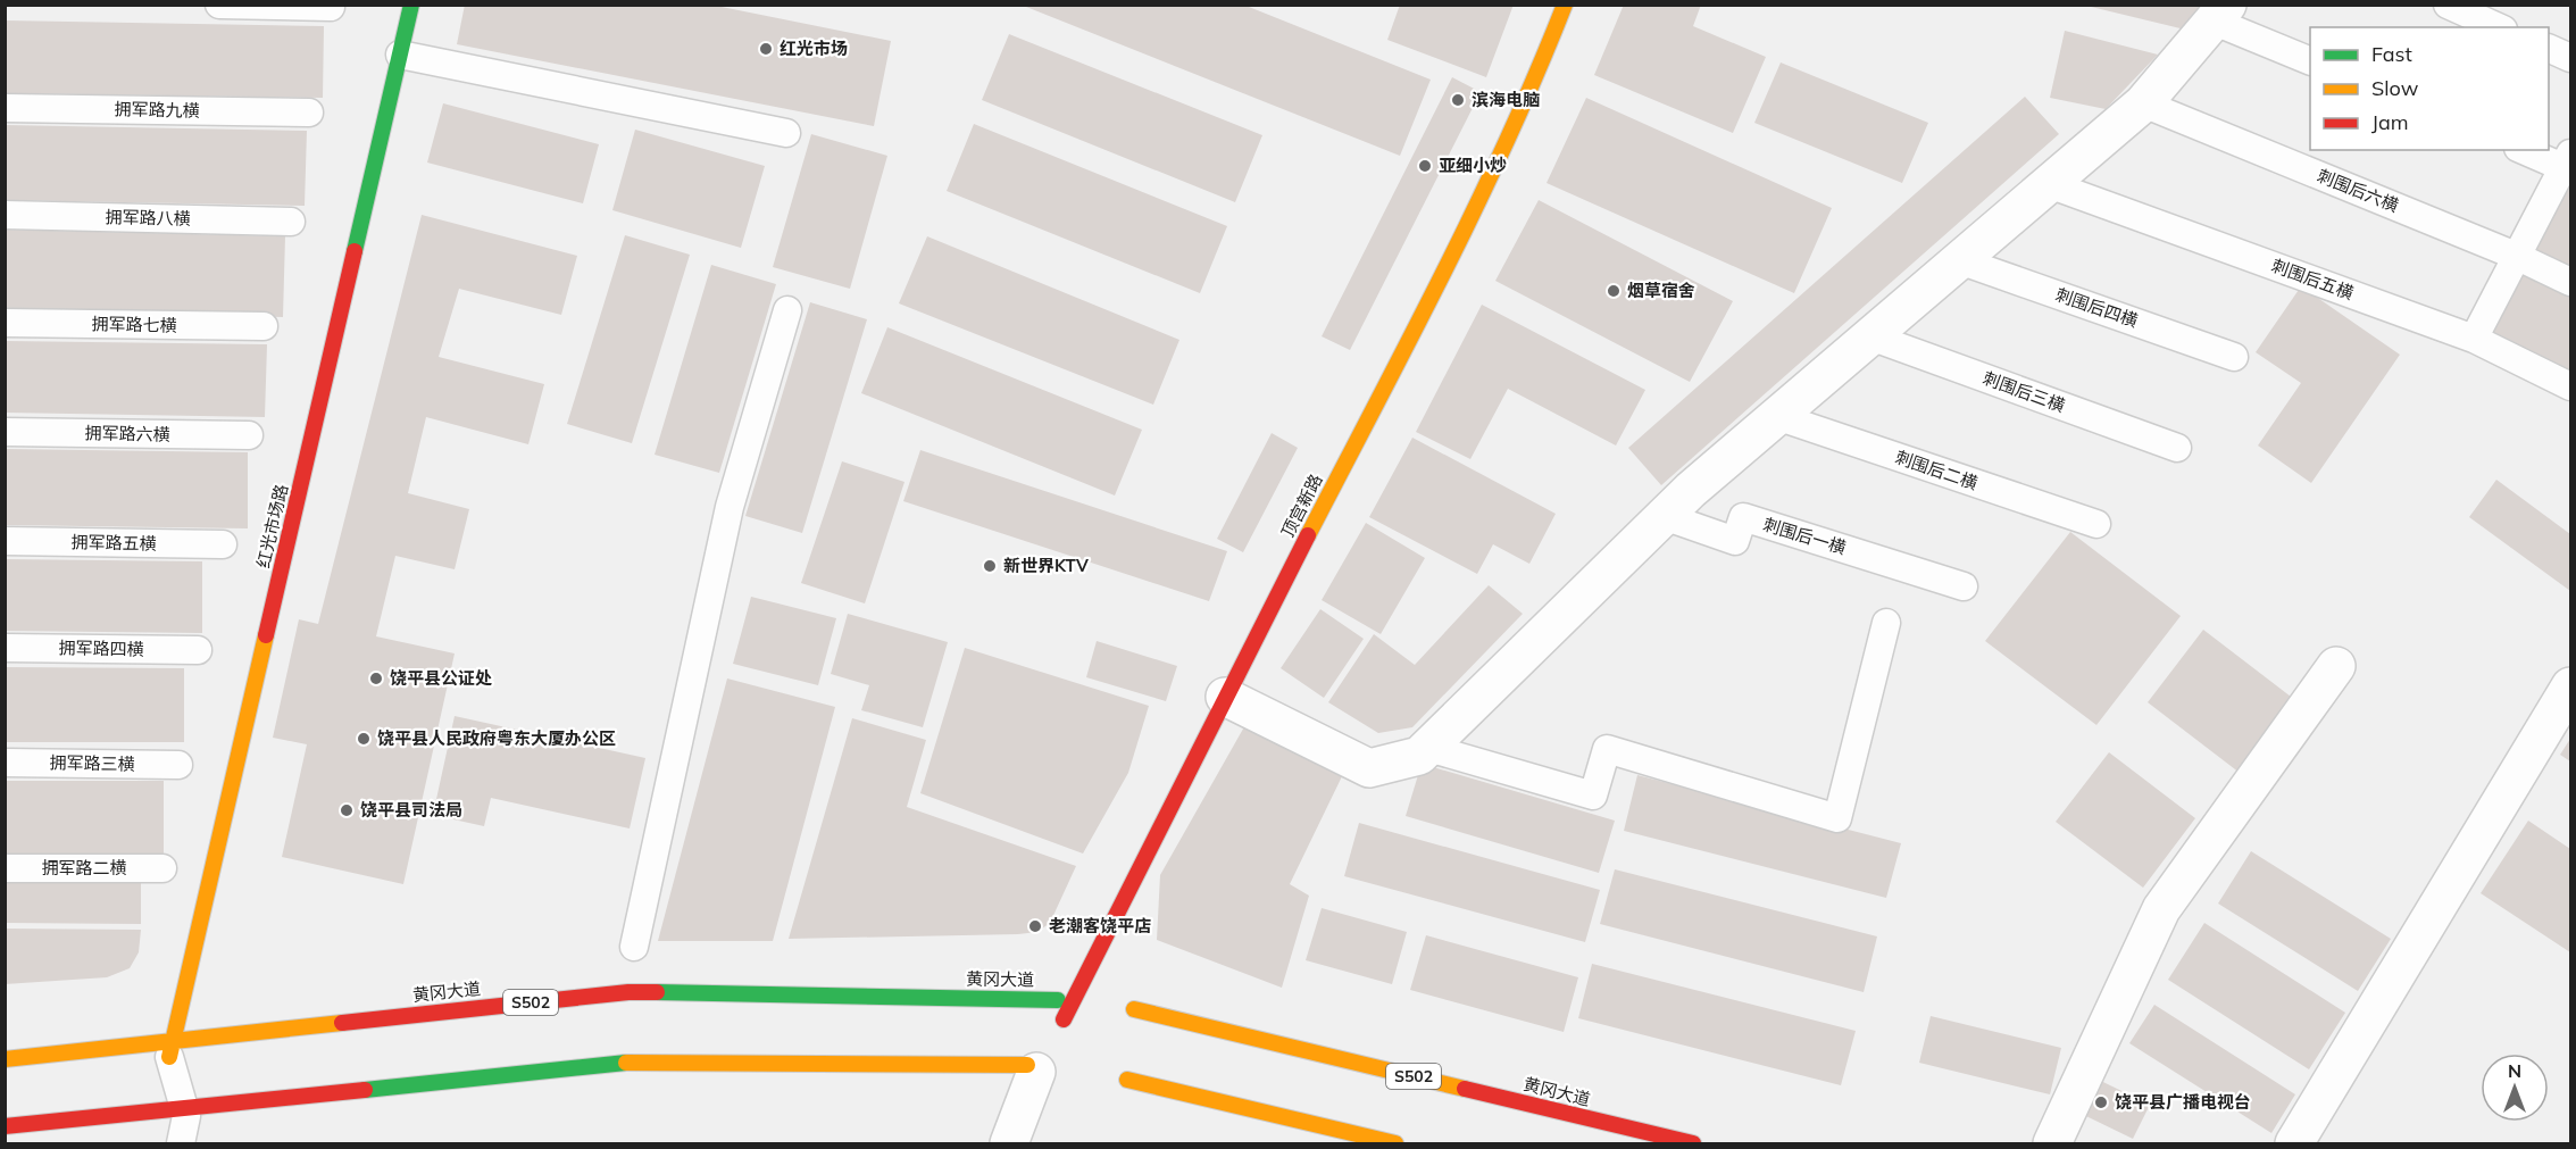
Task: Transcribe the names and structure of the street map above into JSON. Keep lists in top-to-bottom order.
{
  "streets": {
    "main road": [
      "顶宫新路",
      "红光市场路",
      "黄冈大道",
      "S502"
    ],
    "lane": [
      "拥军路九横",
      "刺围后六横",
      "拥军路八横",
      "刺围后五横",
      "刺围后四横",
      "拥军路七横",
      "刺围后三横",
      "拥军路六横",
      "刺围后二横",
      "刺围后一横",
      "拥军路五横",
      "拥军路四横",
      "拥军路三横",
      "拥军路二横"
    ]
  },
  "places": [
    "红光市场",
    "滨海电脑",
    "亚细小炒",
    "烟草宿舍",
    "新世界KTV",
    "饶平县公证处",
    "饶平县人民政府粤东大厦办公区",
    "饶平县司法局",
    "老潮客饶平店",
    "饶平县广播电视台"
  ],
  "legend": ["Fast", "Slow", "Jam"],
  "north": "top"
}
